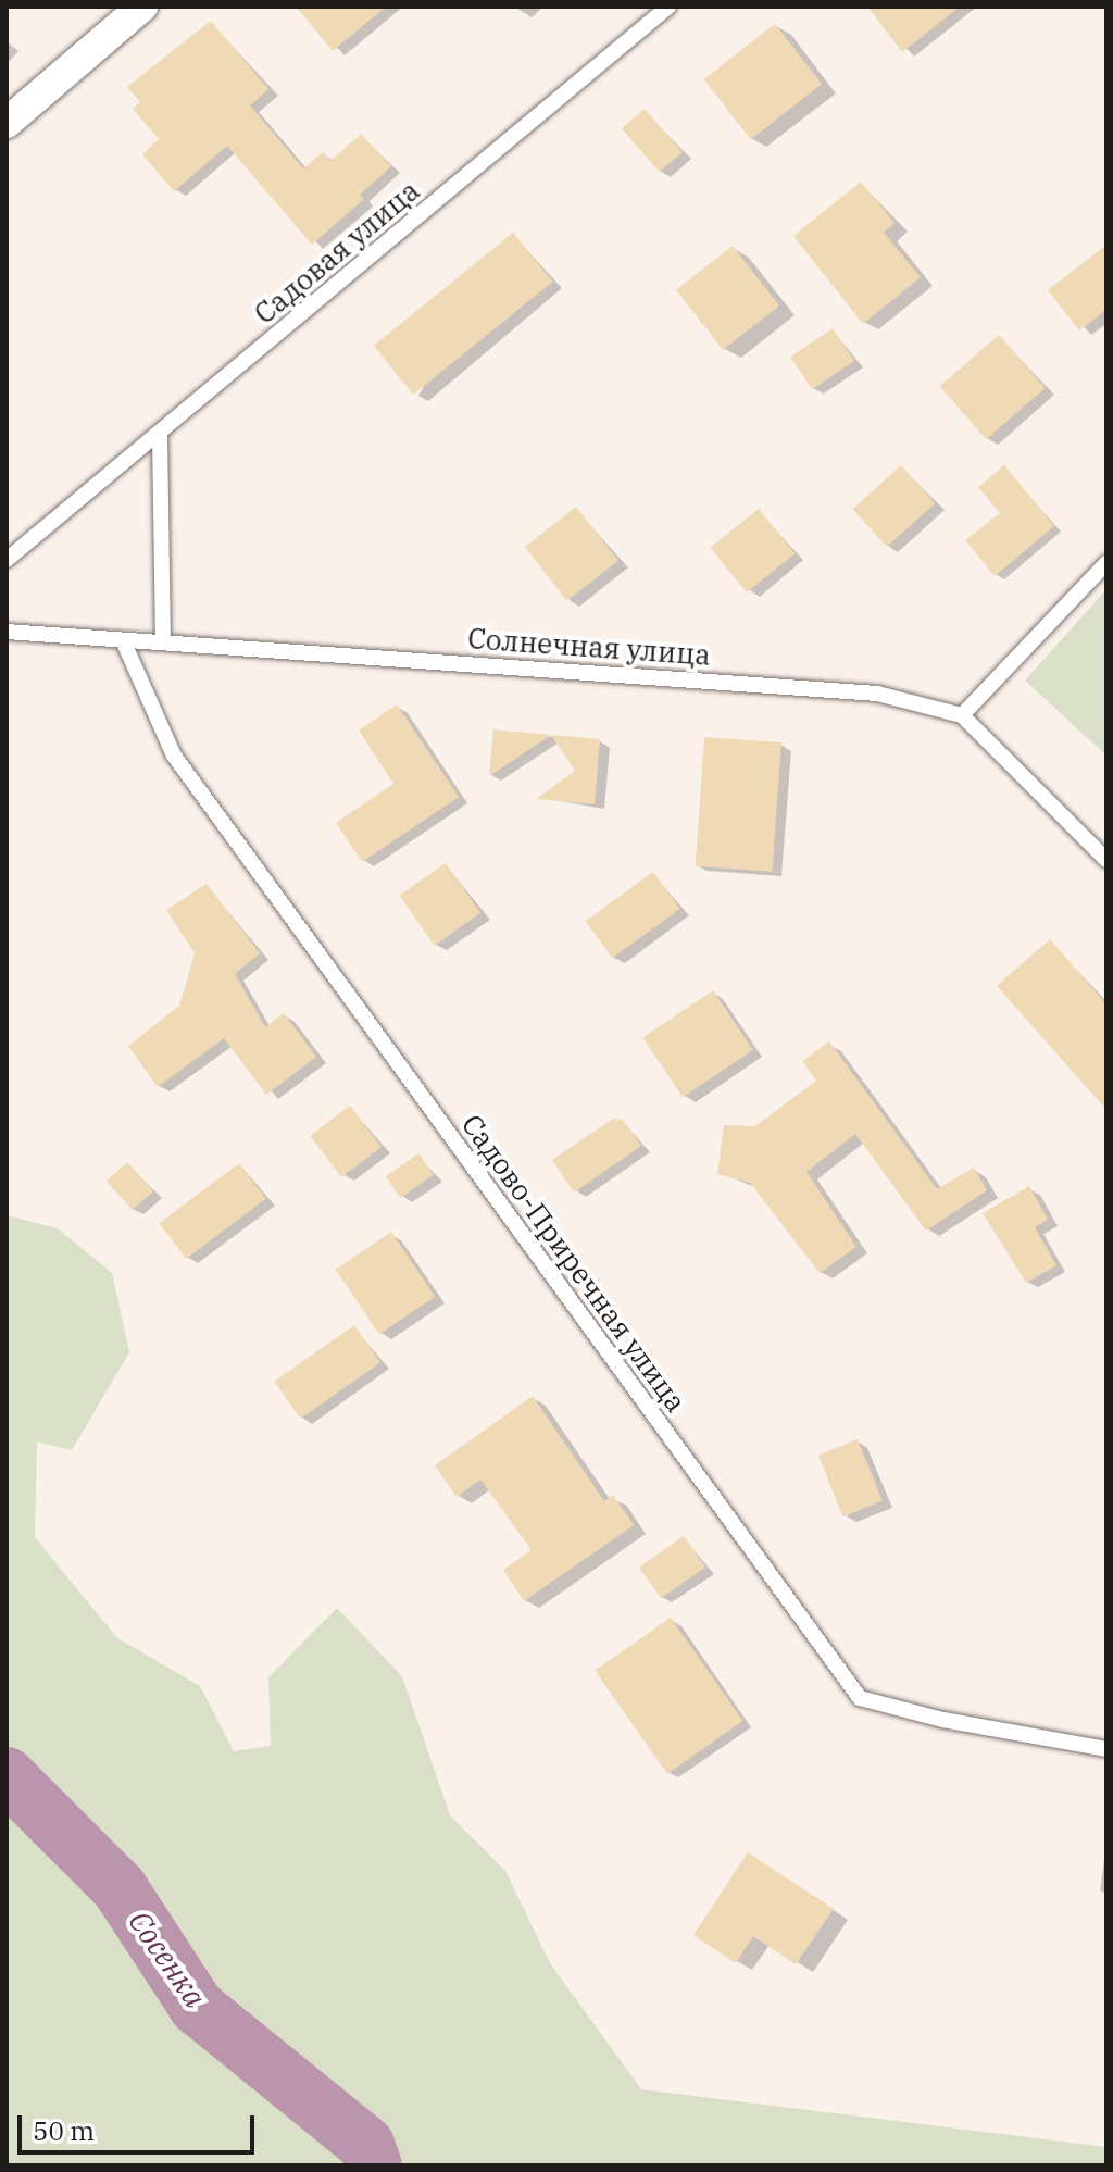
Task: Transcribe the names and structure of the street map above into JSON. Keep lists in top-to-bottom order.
{
  "streets": {
    "lane": ["Садовая улица", "Солнечная улица", "Садово-Приречная улица"]
  },
  "crossings": [
    ["Солнечная улица", "Садово-Приречная улица"]
  ],
  "water": ["Сосенка"],
  "scale_bar": "50 m"
}
